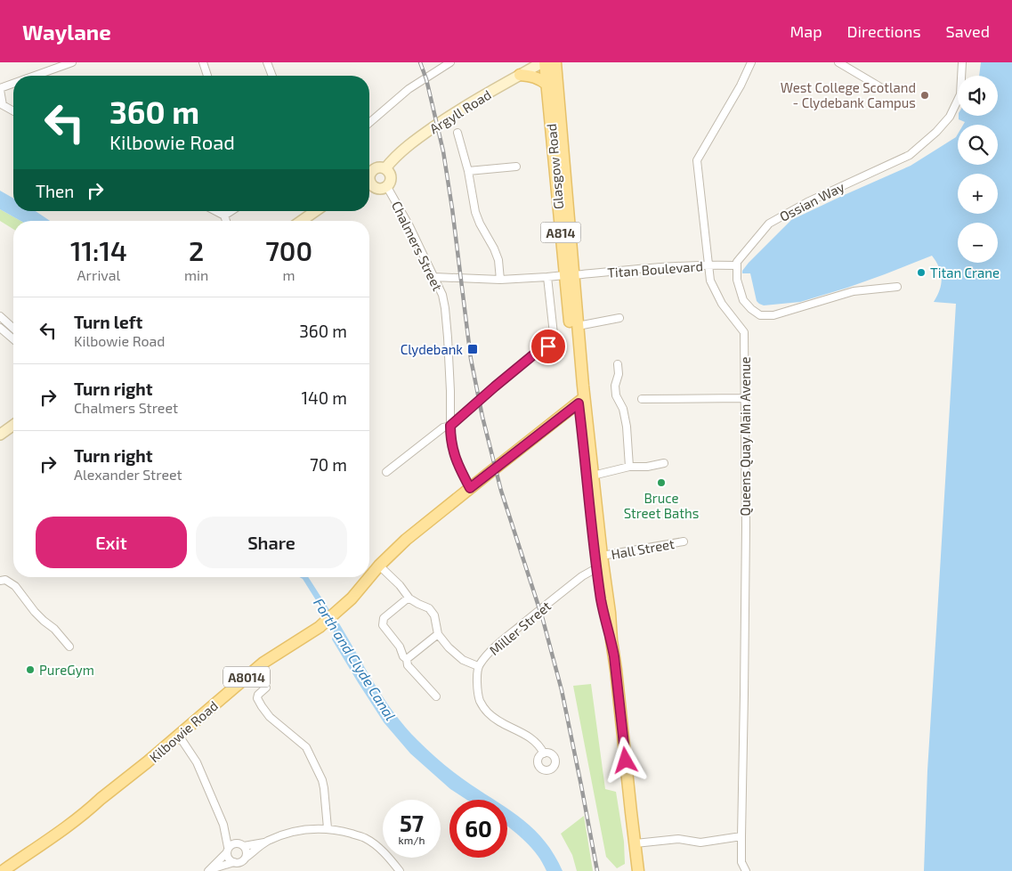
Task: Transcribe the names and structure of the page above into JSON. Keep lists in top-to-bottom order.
{
  "streets": {
    "main road": [
      "Glasgow Road",
      "A814",
      "A8014",
      "Kilbowie Road"
    ],
    "street": [
      "Argyll Road",
      "Ossian Way",
      "Chalmers Street",
      "Titan Boulevard",
      "Queens Quay Main Avenue",
      "Hall Street",
      "Miller Street"
    ]
  },
  "crossings": [
    ["Argyll Road", "Glasgow Road"],
    ["Glasgow Road", "A814"],
    ["Glasgow Road", "Titan Boulevard"],
    ["Glasgow Road", "Kilbowie Road"],
    ["Ossian Way", "Titan Boulevard"],
    ["A814", "Hall Street"],
    ["A814", "Miller Street"],
    ["A814", "Kilbowie Road"],
    ["Chalmers Street", "Titan Boulevard"],
    ["Chalmers Street", "Kilbowie Road"],
    ["Titan Boulevard", "Queens Quay Main Avenue"],
    ["Hall Street", "Miller Street"]
  ],
  "water": ["Forth and Clyde Canal"],
  "places": {
    "other": [
      "West College Scotland - Clydebank Campus",
      "Titan Crane",
      "Bruce Street Baths",
      "PureGym"
    ],
    "transit": ["Clydebank"]
  },
  "page": {
    "header": "Waylane",
    "nav": ["Map", "Directions", "Saved"],
    "map_buttons": ["+", "−"],
    "turn": ["360 m", "Kilbowie Road"],
    "then": "Then",
    "eta": [
      "11:14",
      "Arrival",
      "2",
      "min",
      "700",
      "m"
    ],
    "list": [
      {
        "name": "Turn left",
        "note": "Kilbowie Road",
        "value": "360 m"
      },
      {
        "name": "Turn right",
        "note": "Chalmers Street",
        "value": "140 m"
      },
      {
        "name": "Turn right",
        "note": "Alexander Street",
        "value": "70 m"
      }
    ],
    "buttons": ["Exit", "Share"],
    "speed": "57 km/h",
    "limit": "60"
  }
}
